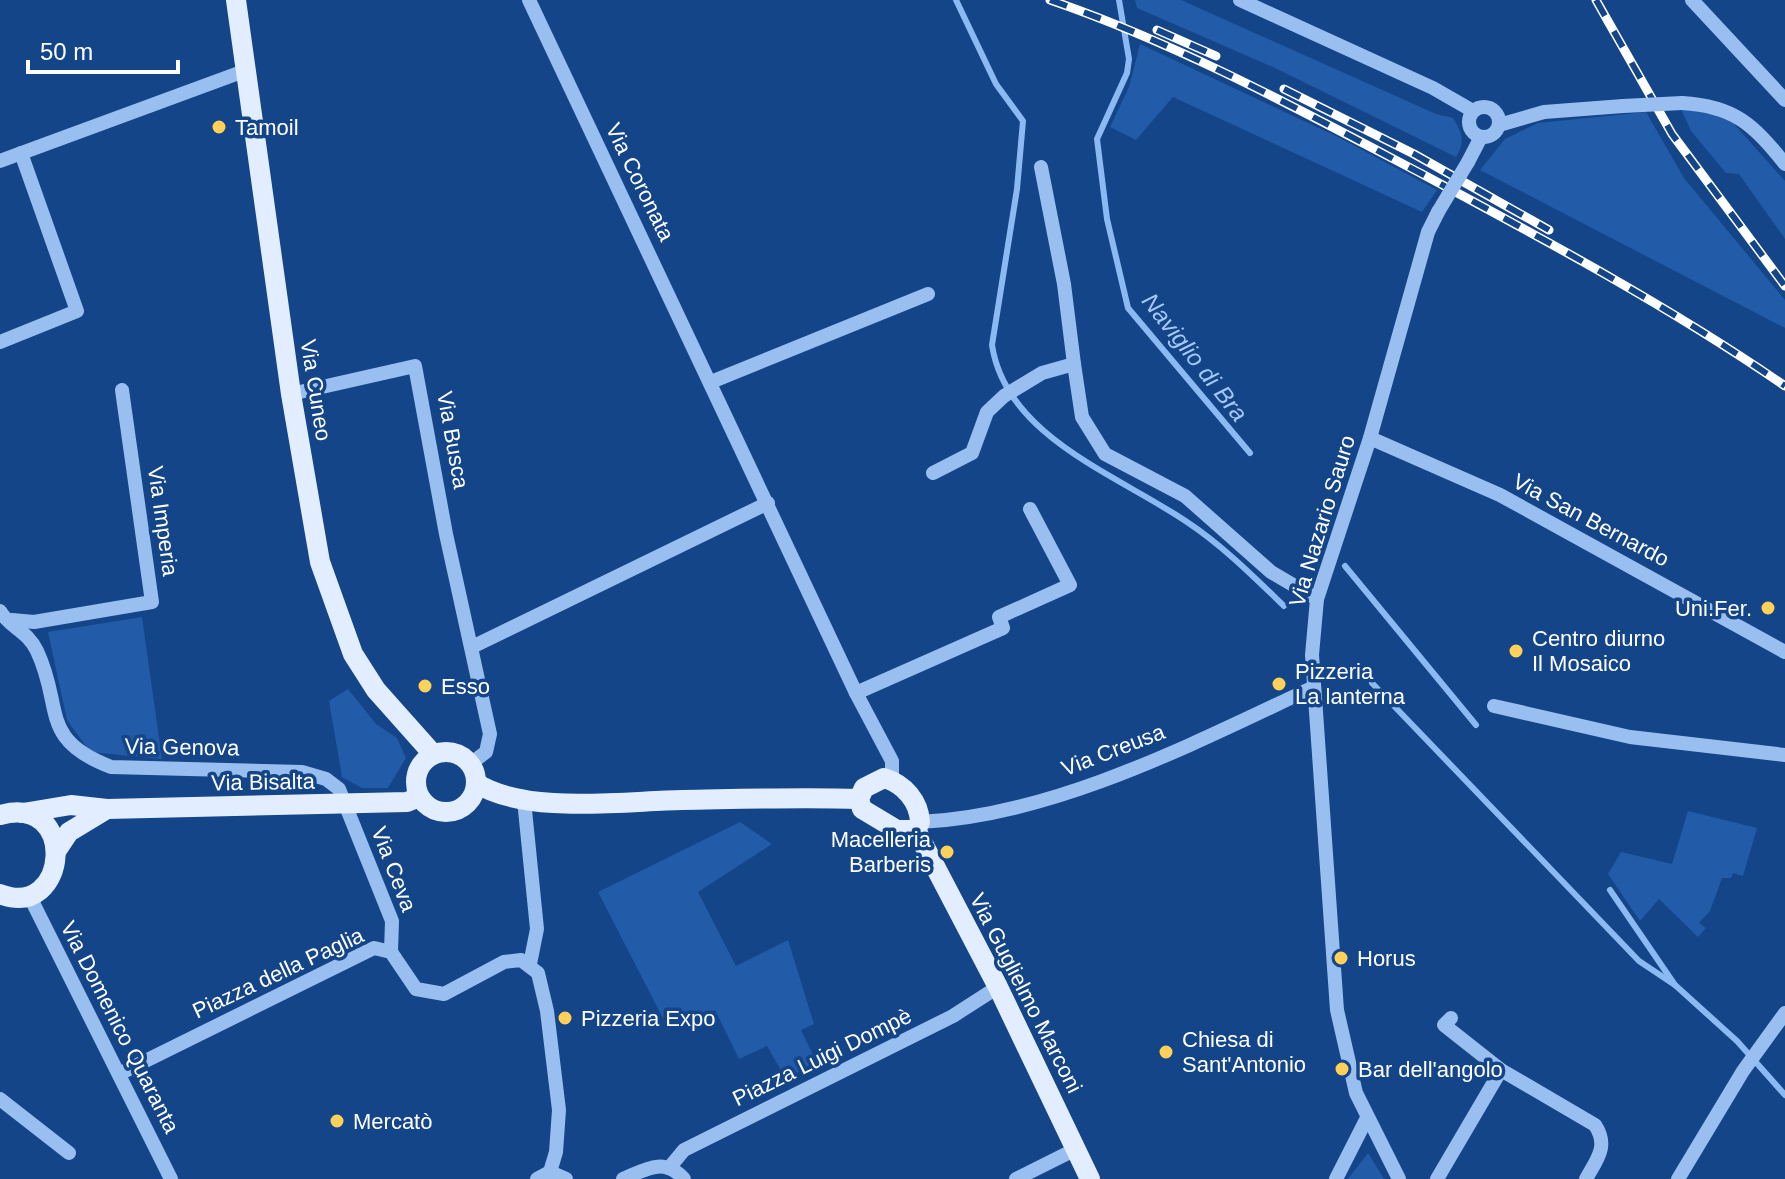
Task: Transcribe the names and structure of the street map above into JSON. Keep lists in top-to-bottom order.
{
  "streets": {
    "main road": ["Via Cuneo", "Via Bisalta", "Via Guglielmo Marconi"],
    "street": [
      "Via Coronata",
      "Via Busca",
      "Via San Bernardo",
      "Via Imperia",
      "Via Nazario Sauro",
      "Via Genova",
      "Via Creusa",
      "Via Ceva",
      "Piazza della Paglia",
      "Via Domenico Quaranta",
      "Piazza Luigi Dompè"
    ]
  },
  "crossings": [
    ["Via Coronata", "Via Creusa"],
    ["Via Coronata", "Via Guglielmo Marconi"],
    ["Via Cuneo", "Via Busca"],
    ["Via Cuneo", "Via Bisalta"],
    ["Via Busca", "Via Bisalta"],
    ["Via San Bernardo", "Via Nazario Sauro"],
    ["Via Imperia", "Via Genova"],
    ["Via Nazario Sauro", "Via Creusa"],
    ["Via Genova", "Via Bisalta"],
    ["Via Genova", "Via Ceva"],
    ["Via Creusa", "Via Guglielmo Marconi"],
    ["Via Bisalta", "Via Ceva"],
    ["Via Bisalta", "Via Domenico Quaranta"],
    ["Via Ceva", "Piazza della Paglia"],
    ["Piazza della Paglia", "Via Domenico Quaranta"],
    ["Via Guglielmo Marconi", "Piazza Luigi Dompè"]
  ],
  "water": ["Naviglio di Bra"],
  "places": [
    "Tamoil",
    "Uni.Fer.",
    "Centro diurno Il Mosaico",
    "Pizzeria La lanterna",
    "Esso",
    "Macelleria Barberis",
    "Horus",
    "Pizzeria Expo",
    "Chiesa di Sant'Antonio",
    "Bar dell'angolo",
    "Mercatò"
  ],
  "scale_bar": "50 m"
}
